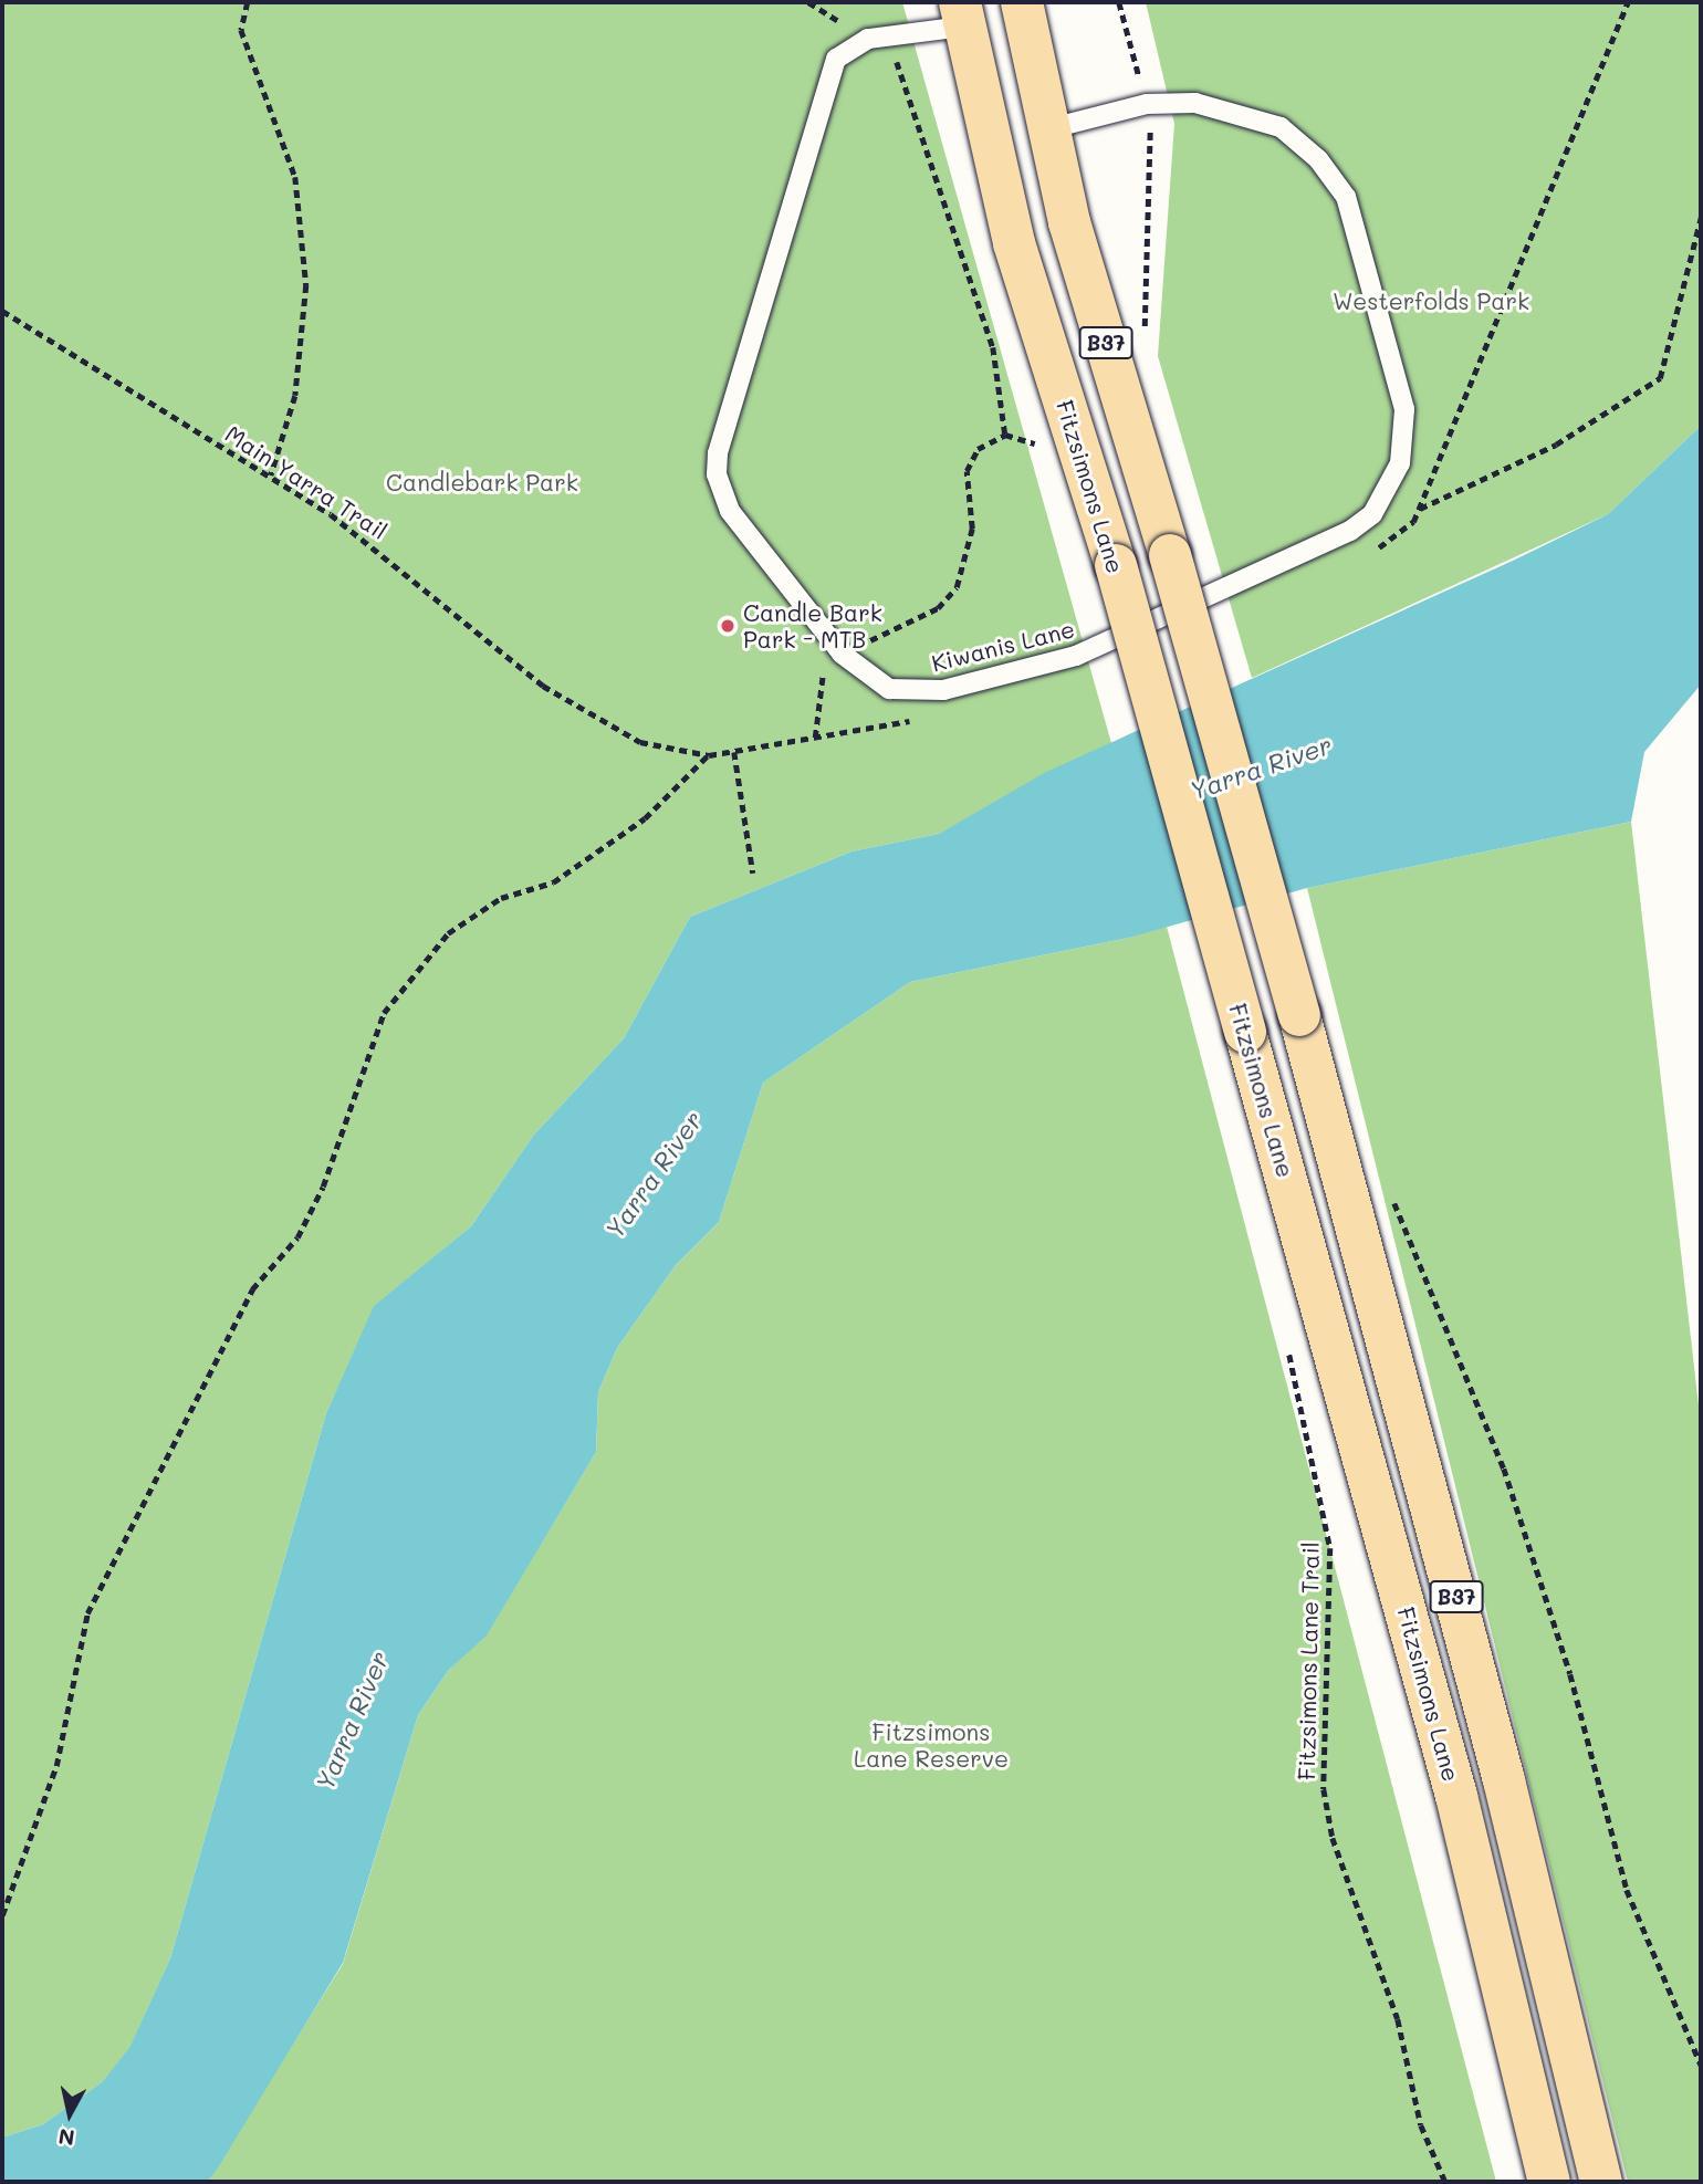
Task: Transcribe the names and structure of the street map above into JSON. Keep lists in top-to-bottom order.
{
  "streets": {
    "main road": ["B37", "Fitzsimons Lane"],
    "lane": ["Kiwanis Lane"],
    "path": ["Main Yarra Trail", "Fitzsimons Lane Trail"]
  },
  "crossings": [
    ["B37", "Kiwanis Lane"],
    ["Fitzsimons Lane", "Kiwanis Lane"]
  ],
  "water": ["Yarra River"],
  "parks": ["Westerfolds Park", "Candlebark Park", "Fitzsimons Lane Reserve"],
  "places": ["Candle Bark Park - MTB"],
  "north": "bottom"
}
